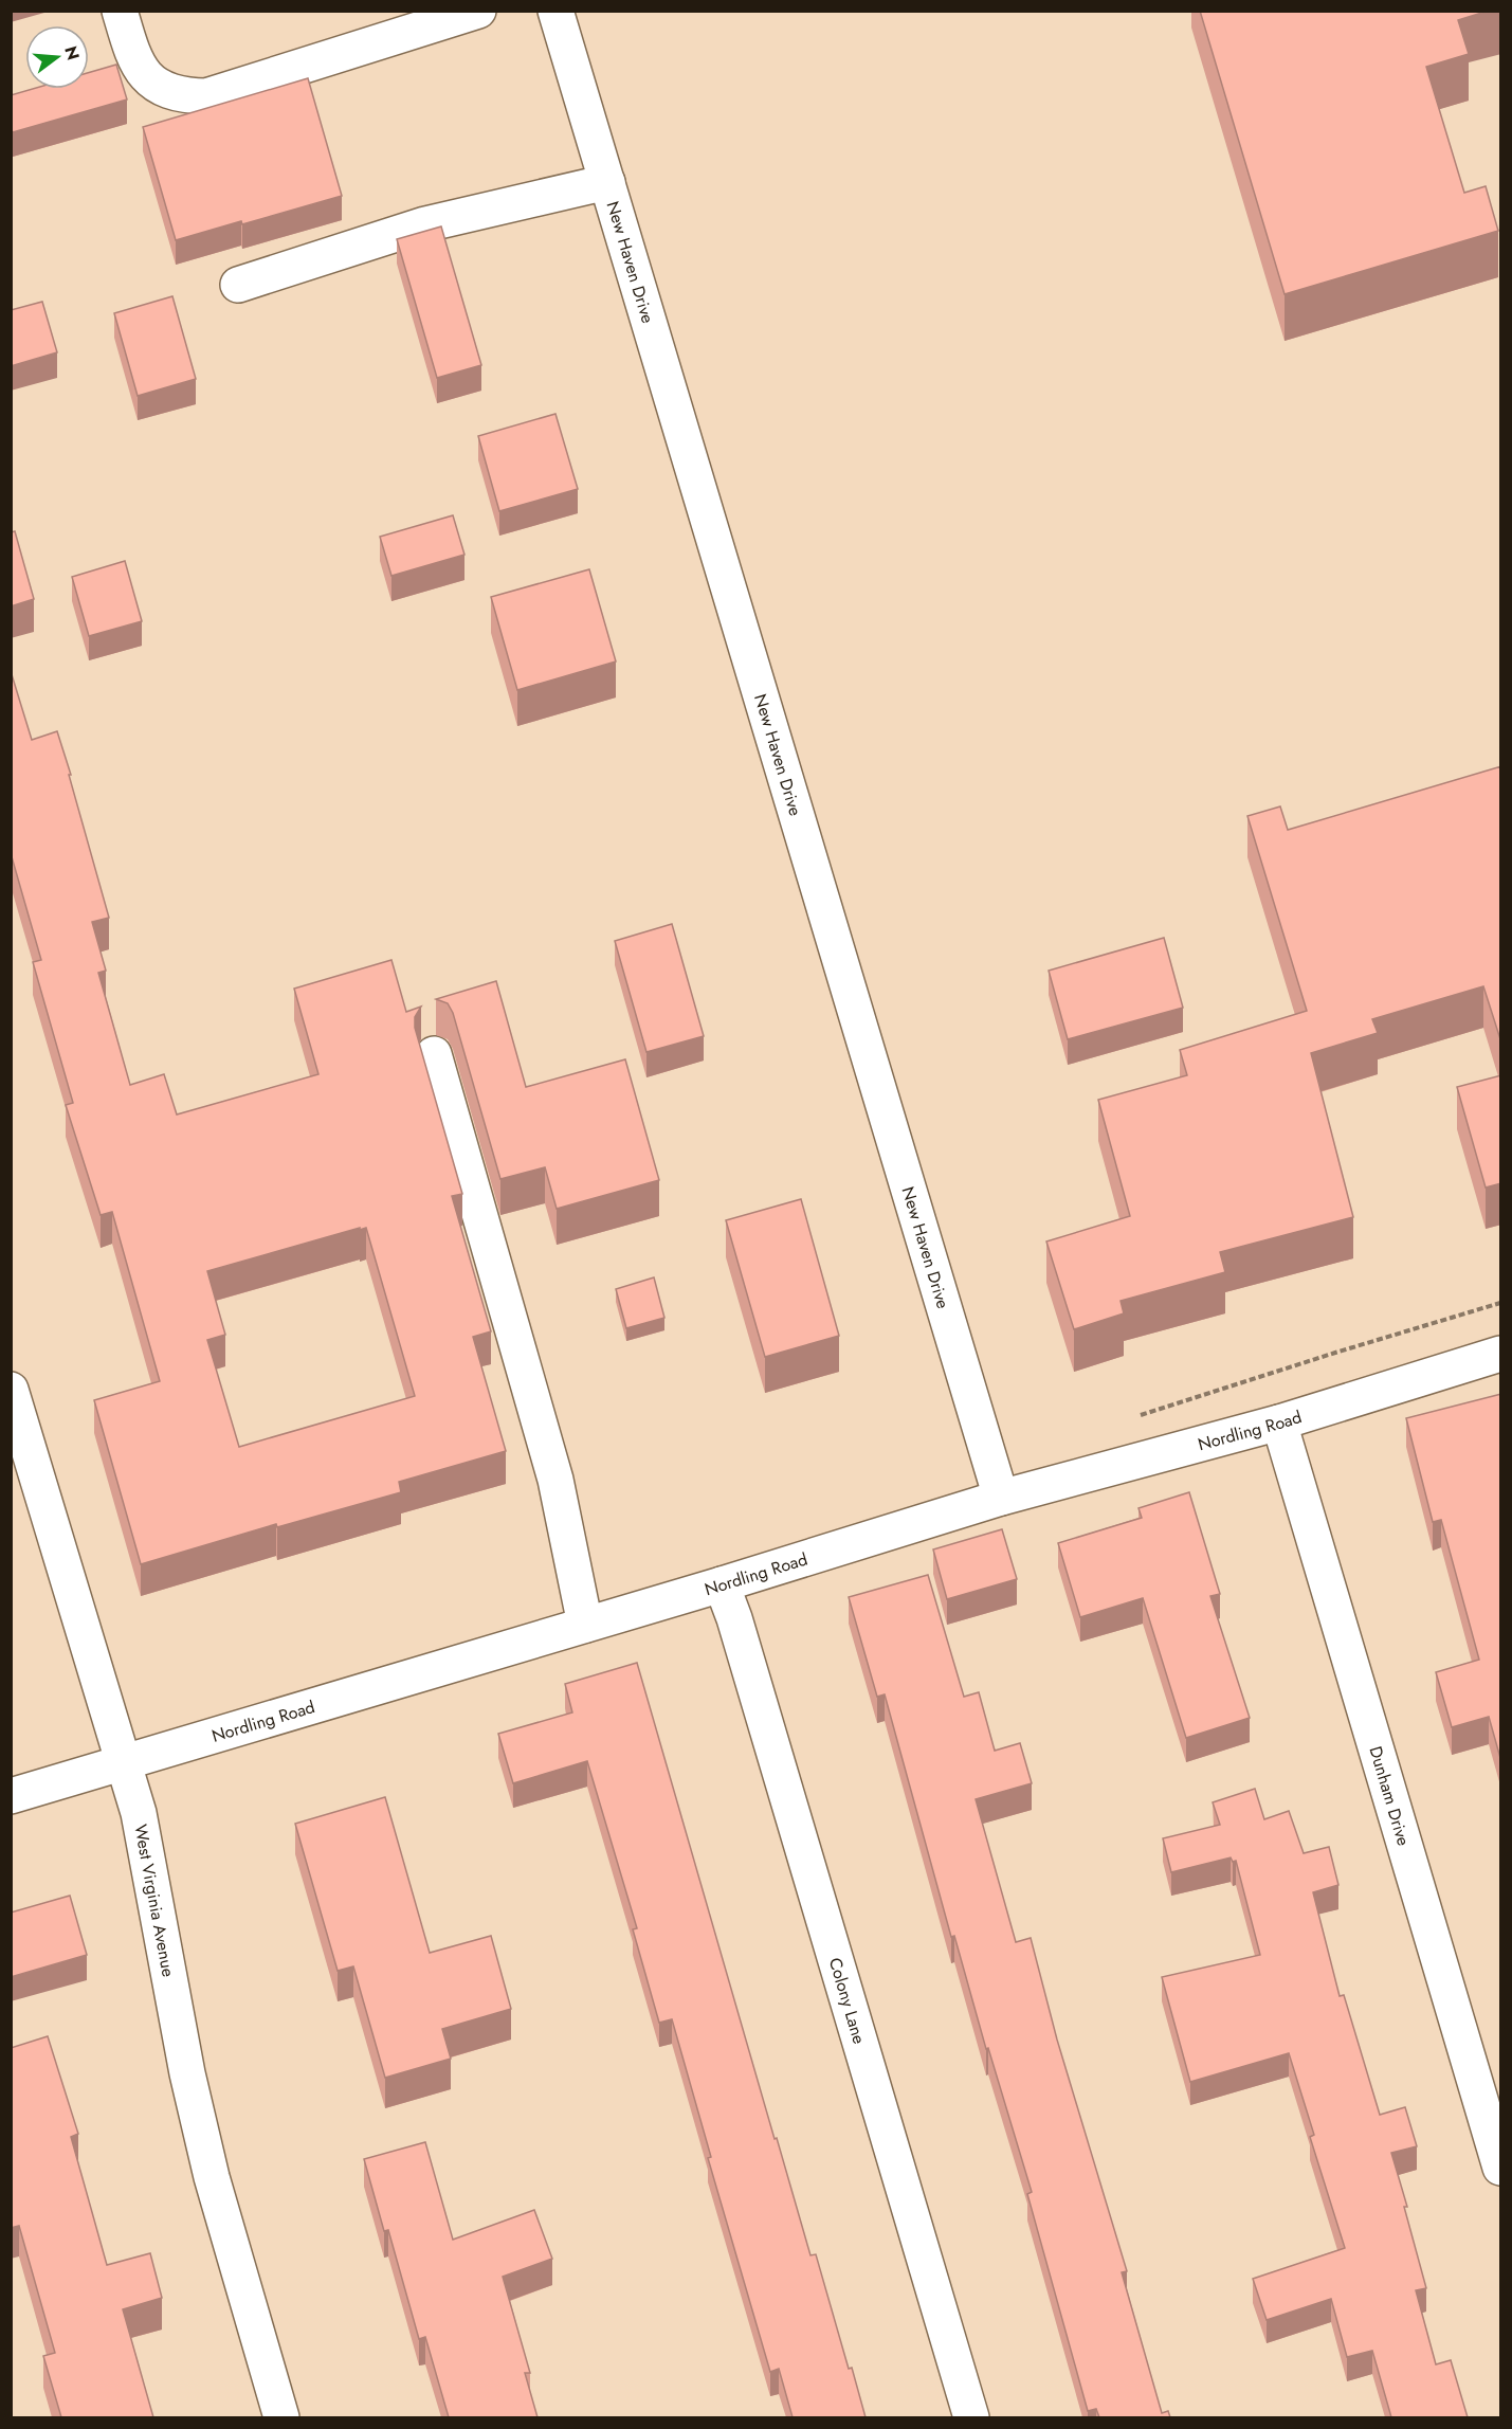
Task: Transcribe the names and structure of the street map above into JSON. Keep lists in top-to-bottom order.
{
  "streets": {
    "street": [
      "New Haven Drive",
      "Nordling Road",
      "Dunham Drive",
      "West Virginia Avenue",
      "Colony Lane"
    ]
  },
  "crossings": [
    ["New Haven Drive", "Nordling Road"],
    ["Nordling Road", "Dunham Drive"],
    ["Nordling Road", "West Virginia Avenue"],
    ["Nordling Road", "Colony Lane"]
  ],
  "north": "right"
}
